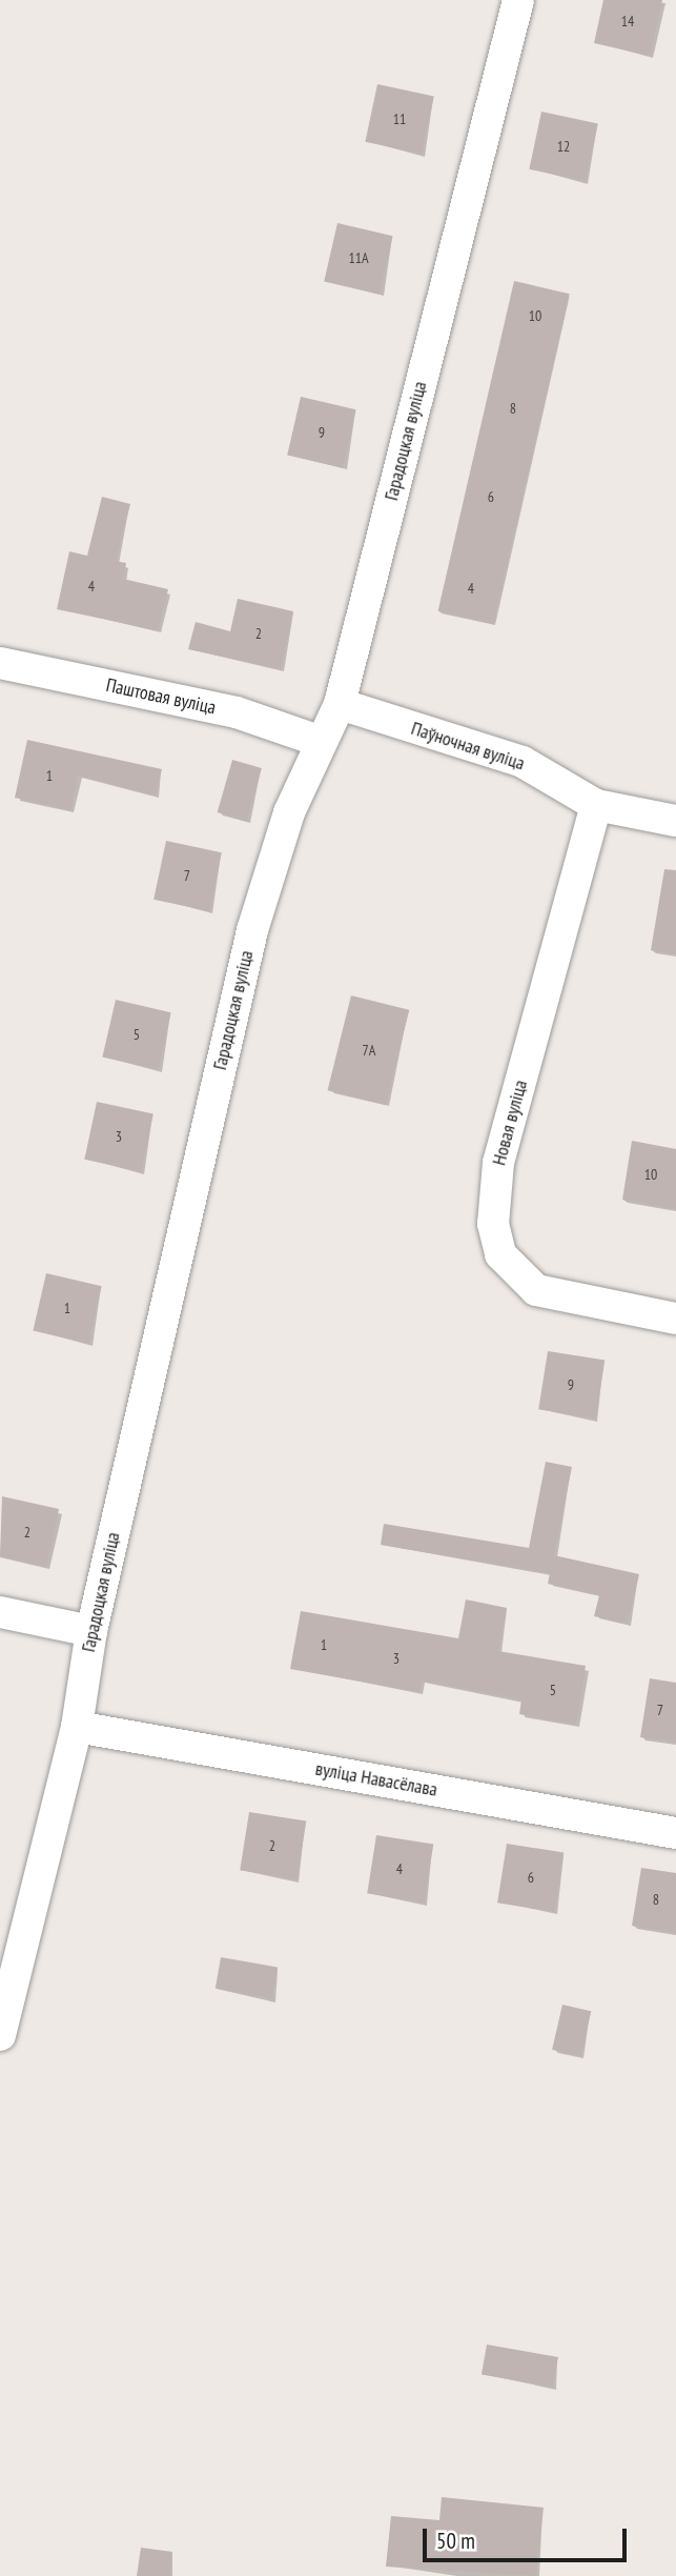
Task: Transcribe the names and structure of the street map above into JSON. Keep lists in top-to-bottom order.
{
  "streets": {
    "street": [
      "Гарадоцкая вуліца",
      "Паштовая вуліца",
      "Паўночная вуліца",
      "Новая вуліца",
      "вуліца Навасёлава"
    ]
  },
  "crossings": [
    ["Гарадоцкая вуліца", "Паштовая вуліца"],
    ["Гарадоцкая вуліца", "Паўночная вуліца"],
    ["Гарадоцкая вуліца", "вуліца Навасёлава"],
    ["Паўночная вуліца", "Новая вуліца"]
  ],
  "house_numbers": [
    "14",
    "11",
    "12",
    "11А",
    "10",
    "8",
    "9",
    "6",
    "4",
    "4",
    "2",
    "1",
    "7",
    "5",
    "7А",
    "3",
    "10",
    "1",
    "9",
    "2",
    "1",
    "3",
    "5",
    "7",
    "2",
    "4",
    "6",
    "8"
  ],
  "scale_bar": "50 m"
}
